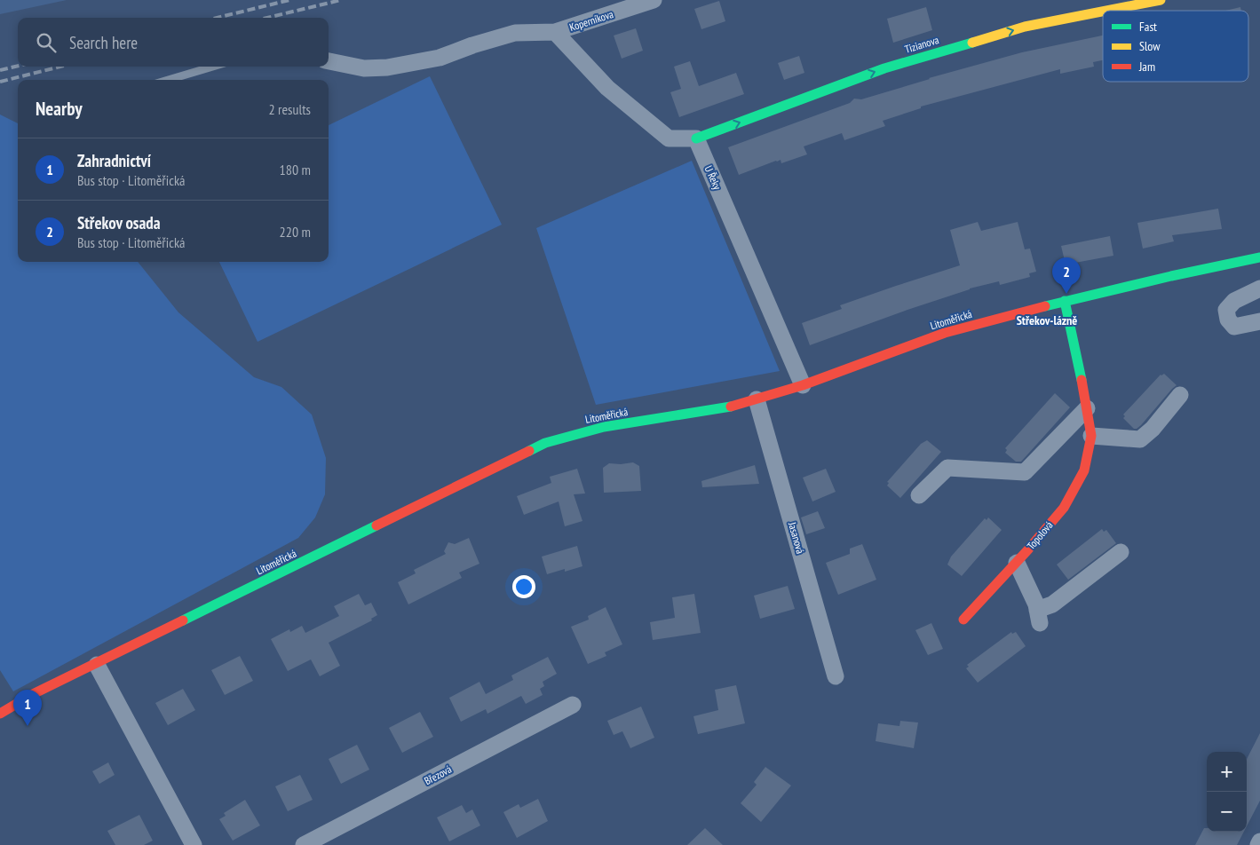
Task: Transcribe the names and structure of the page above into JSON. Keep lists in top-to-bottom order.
{
  "streets": {
    "main road": ["Tizianova", "Litoměřická", "Topolová"],
    "street": [
      "Koperníkova",
      "U Řeky",
      "Jasanová",
      "Březová"
    ]
  },
  "crossings": [
    ["Tizianova", "U Řeky"],
    ["U Řeky", "Litoměřická"],
    ["Litoměřická", "Topolová"],
    ["Litoměřická", "Jasanová"]
  ],
  "one_way": ["Tizianova"],
  "districts": ["Střekov-lázně"],
  "legend": ["Fast", "Slow", "Jam"],
  "page": {
    "search": "Search here",
    "heading": ["Nearby", "2 results"],
    "list": [
      {
        "mark": "1",
        "name": "Zahradnictví",
        "note": "Bus stop · Litoměřická",
        "value": "180 m"
      },
      {
        "mark": "2",
        "name": "Střekov osada",
        "note": "Bus stop · Litoměřická",
        "value": "220 m"
      }
    ],
    "pins": ["2", "1"],
    "map_buttons": ["+", "−"]
  }
}
